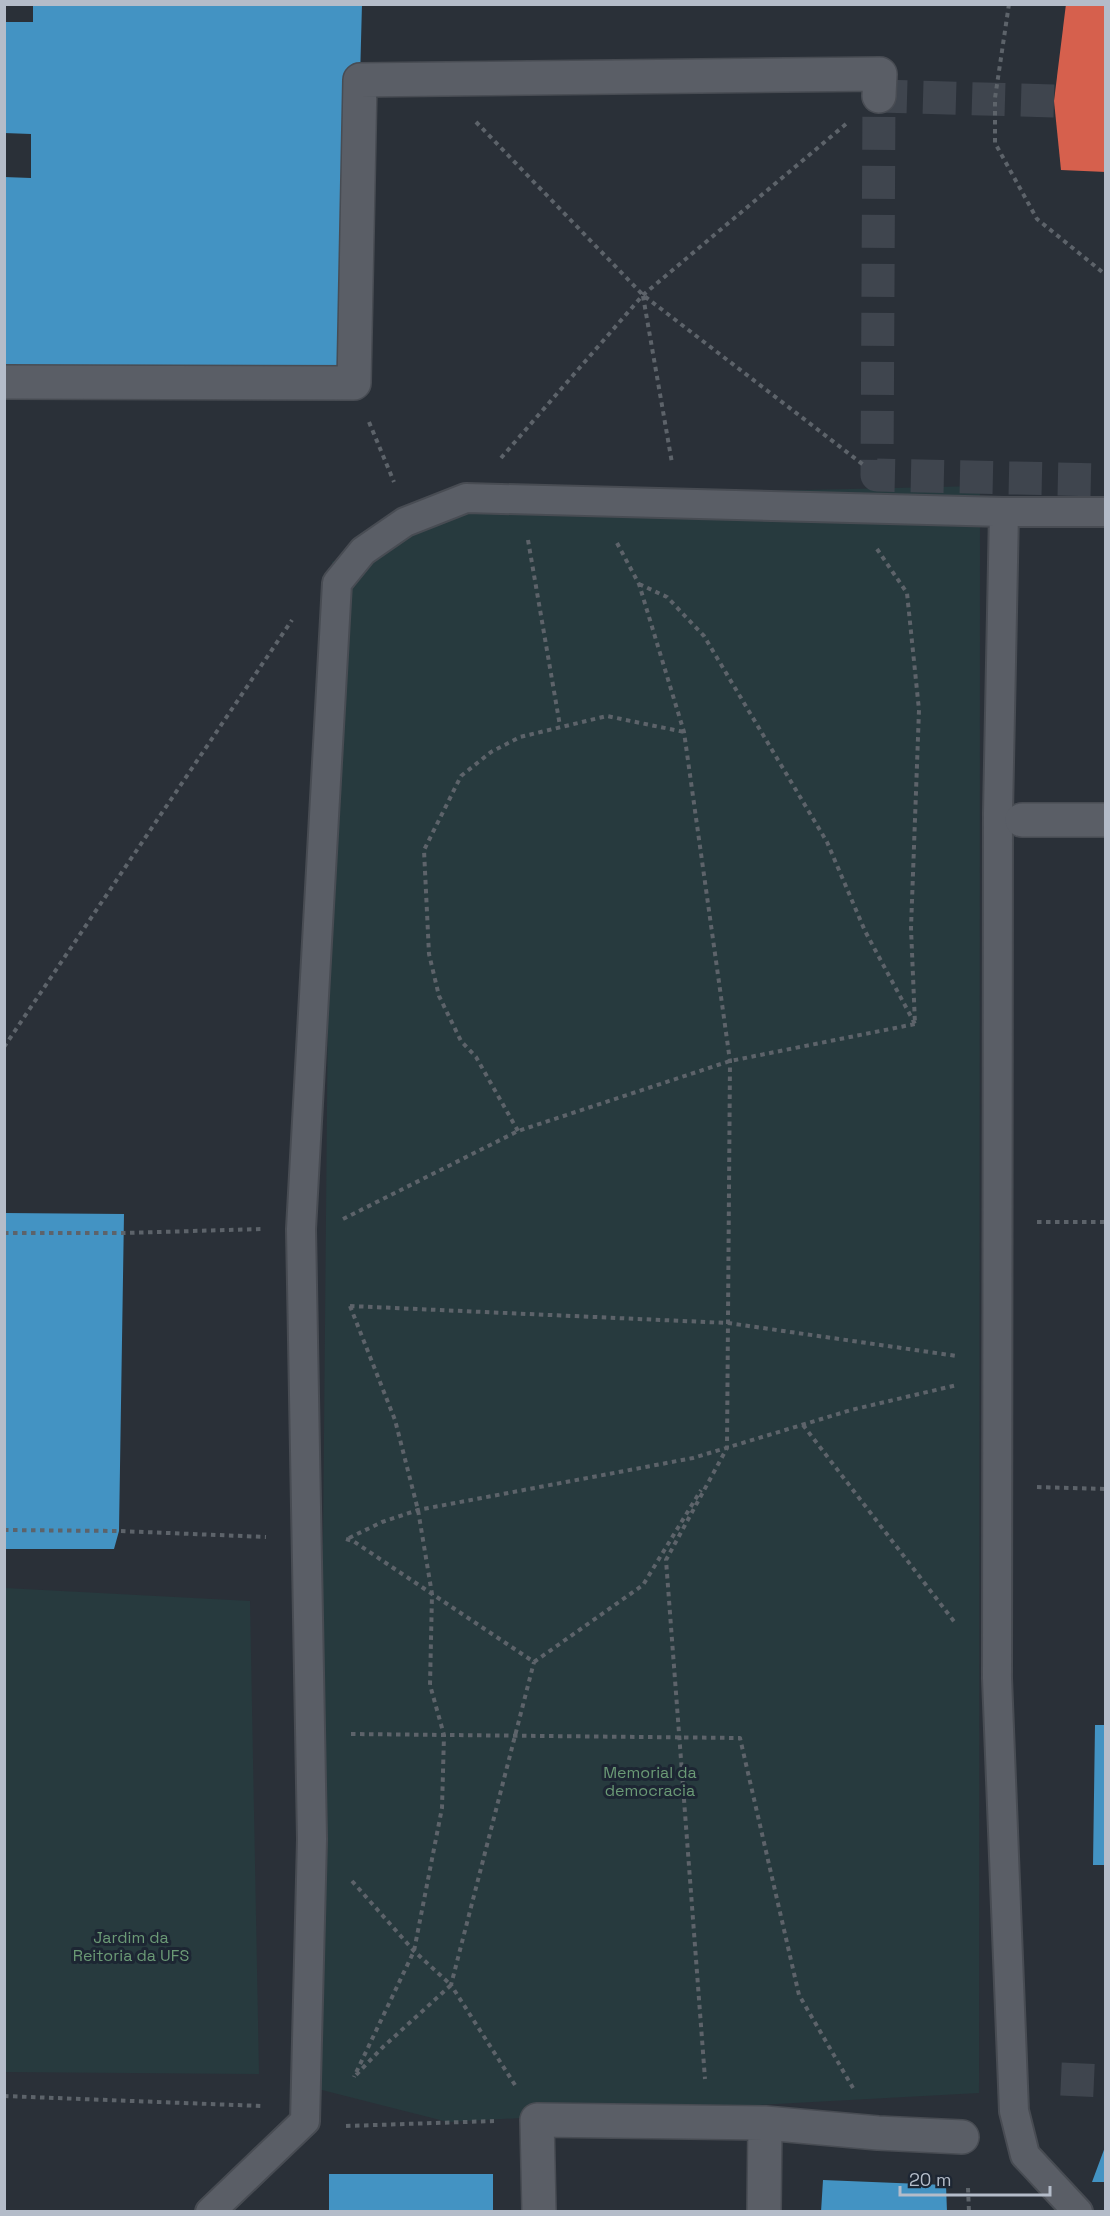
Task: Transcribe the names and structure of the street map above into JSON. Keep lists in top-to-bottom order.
{
  "parks": ["Memorial da democracia", "Jardim da Reitoria da UFS"],
  "scale_bar": "20 m"
}
